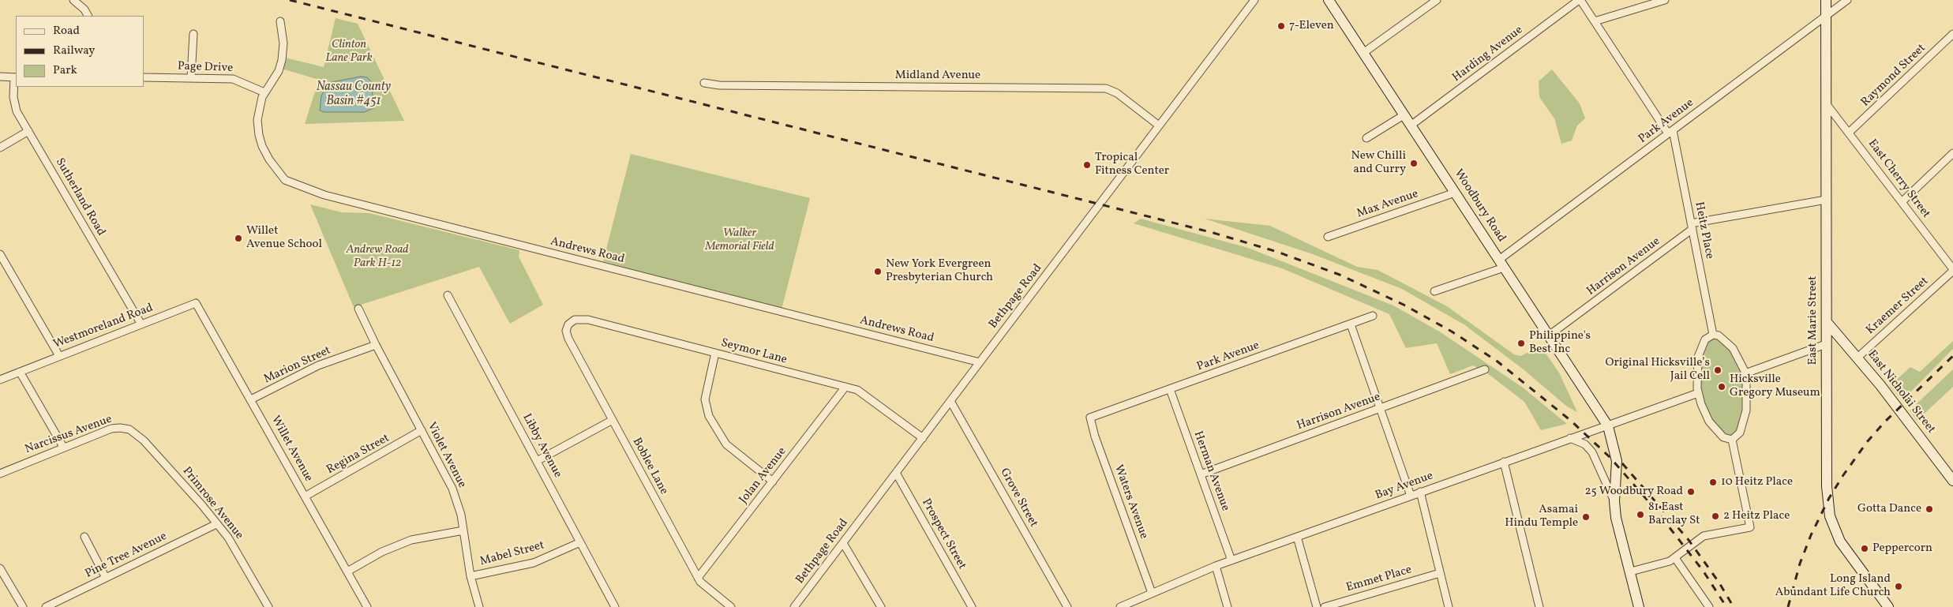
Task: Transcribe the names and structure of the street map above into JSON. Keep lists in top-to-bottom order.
{
  "streets": {
    "main road": ["Woodbury Road", "East Marie Street", "East Nicholai Street"],
    "street": [
      "Harding Avenue",
      "Page Drive",
      "Midland Avenue",
      "Raymond Street",
      "Park Avenue",
      "East Cherry Street",
      "Sutherland Road",
      "Max Avenue",
      "Heitz Place",
      "Andrews Road",
      "Harrison Avenue",
      "Bethpage Road",
      "Kraemer Street",
      "Westmoreland Road",
      "Seymor Lane",
      "Marion Street",
      "Narcissus Avenue",
      "Libby Avenue",
      "Willet Avenue",
      "Regina Street",
      "Violet Avenue",
      "Boblee Lane",
      "Herman Avenue",
      "Jolan Avenue",
      "Bay Avenue",
      "Grove Street",
      "Waters Avenue",
      "Primrose Avenue",
      "Prospect Street",
      "Mabel Street",
      "Pine Tree Avenue",
      "Emmet Place"
    ]
  },
  "crossings": [
    ["Harding Avenue", "Woodbury Road"],
    ["Harding Avenue", "Heitz Place"],
    ["Page Drive", "Andrews Road"],
    ["Midland Avenue", "Bethpage Road"],
    ["Raymond Street", "East Cherry Street"],
    ["Park Avenue", "Woodbury Road"],
    ["Park Avenue", "Heitz Place"],
    ["Park Avenue", "East Marie Street"],
    ["Park Avenue", "Herman Avenue"],
    ["Park Avenue", "Waters Avenue"],
    ["East Cherry Street", "Kraemer Street"],
    ["East Cherry Street", "East Marie Street"],
    ["Sutherland Road", "Westmoreland Road"],
    ["Max Avenue", "Woodbury Road"],
    ["Woodbury Road", "Harrison Avenue"],
    ["Woodbury Road", "Bay Avenue"],
    ["Heitz Place", "Harrison Avenue"],
    ["Andrews Road", "Bethpage Road"],
    ["Harrison Avenue", "East Marie Street"],
    ["Harrison Avenue", "Herman Avenue"],
    ["Bethpage Road", "Seymor Lane"],
    ["Bethpage Road", "Grove Street"],
    ["Bethpage Road", "Prospect Street"],
    ["Kraemer Street", "East Nicholai Street"],
    ["East Marie Street", "East Nicholai Street"],
    ["Westmoreland Road", "Willet Avenue"],
    ["Seymor Lane", "Boblee Lane"],
    ["Seymor Lane", "Jolan Avenue"],
    ["Marion Street", "Willet Avenue"],
    ["Marion Street", "Violet Avenue"],
    ["Narcissus Avenue", "Primrose Avenue"],
    ["Libby Avenue", "Mabel Street"],
    ["Willet Avenue", "Regina Street"],
    ["Regina Street", "Violet Avenue"],
    ["Violet Avenue", "Mabel Street"],
    ["Boblee Lane", "Jolan Avenue"],
    ["Herman Avenue", "Bay Avenue"],
    ["Bay Avenue", "Waters Avenue"],
    ["Primrose Avenue", "Pine Tree Avenue"]
  ],
  "water": ["Nassau County Basin #451"],
  "parks": ["Clinton Lane Park", "Walker Memorial Field", "Andrew Road Park H-12"],
  "places": [
    "7-Eleven",
    "New Chilli and Curry",
    "Tropical Fitness Center",
    "Willet Avenue School",
    "New York Evergreen Presbyterian Church",
    "Philippine's Best Inc",
    "Original Hicksville’s Jail Cell",
    "Hicksville Gregory Museum",
    "10 Heitz Place",
    "25 Woodbury Road",
    "Gotta Dance",
    "81 East Barclay St",
    "2 Heitz Place",
    "Asamai Hindu Temple",
    "Peppercorn",
    "Long Island Abundant Life Church"
  ],
  "legend": ["Road", "Railway", "Park"]
}
